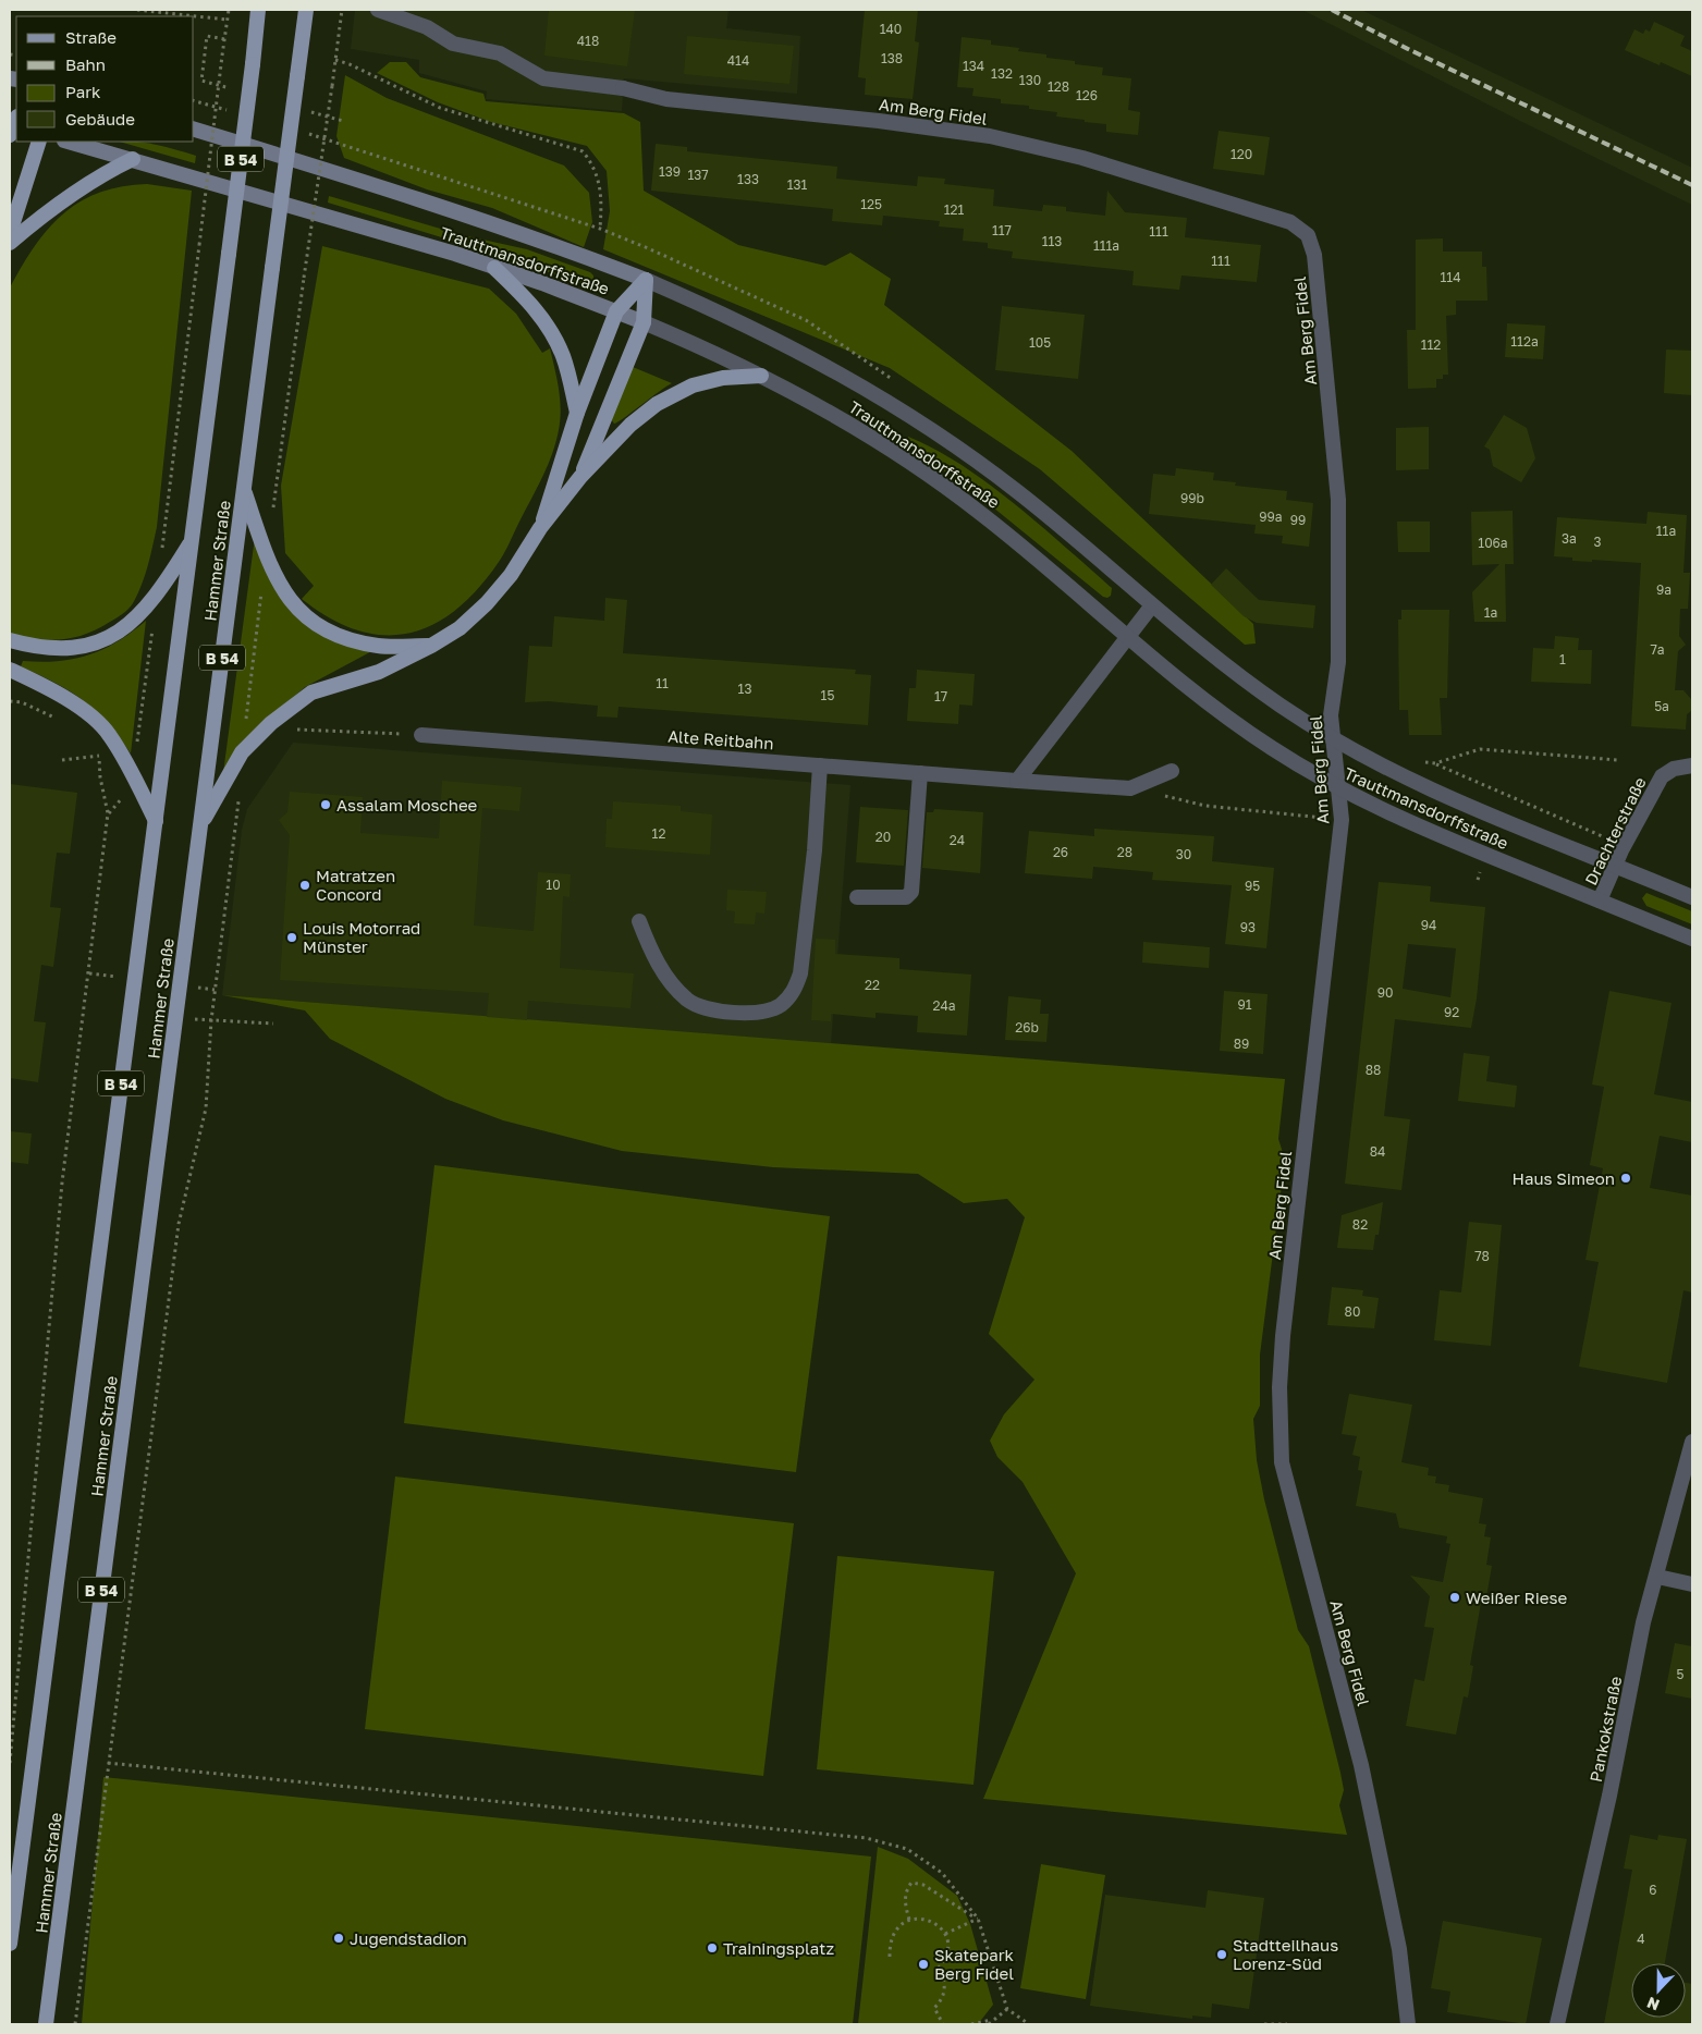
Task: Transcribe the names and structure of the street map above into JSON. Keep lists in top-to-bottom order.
{
  "streets": {
    "main road": ["B 54", "Trauttmansdorffstraße", "Hammer Straße"],
    "street": [
      "Am Berg Fidel",
      "Alte Reitbahn",
      "Drachterstraße",
      "Pankokstraße"
    ]
  },
  "crossings": [
    ["Am Berg Fidel", "Trauttmansdorffstraße"],
    ["Trauttmansdorffstraße", "Drachterstraße"]
  ],
  "places": [
    "Assalam Moschee",
    "Matratzen Concord",
    "Louis Motorrad Münster",
    "Haus Simeon",
    "Weißer Riese",
    "Jugendstadion",
    "Trainingsplatz",
    "Stadtteilhaus Lorenz-Süd",
    "Skatepark Berg Fidel"
  ],
  "house_numbers": [
    "140",
    "418",
    "138",
    "414",
    "134",
    "132",
    "130",
    "128",
    "126",
    "120",
    "139",
    "137",
    "133",
    "131",
    "125",
    "121",
    "117",
    "111",
    "113",
    "111a",
    "111",
    "114",
    "112a",
    "105",
    "112",
    "99b",
    "99a",
    "99",
    "11a",
    "3a",
    "3",
    "106a",
    "9a",
    "1a",
    "7a",
    "1",
    "11",
    "13",
    "15",
    "17",
    "5a",
    "12",
    "20",
    "24",
    "26",
    "28",
    "30",
    "10",
    "95",
    "94",
    "93",
    "22",
    "90",
    "91",
    "24a",
    "92",
    "26b",
    "89",
    "88",
    "84",
    "82",
    "78",
    "80",
    "5",
    "6",
    "4"
  ],
  "legend": [
    "Straße",
    "Bahn",
    "Park",
    "Gebäude"
  ],
  "north": "bottom"
}
